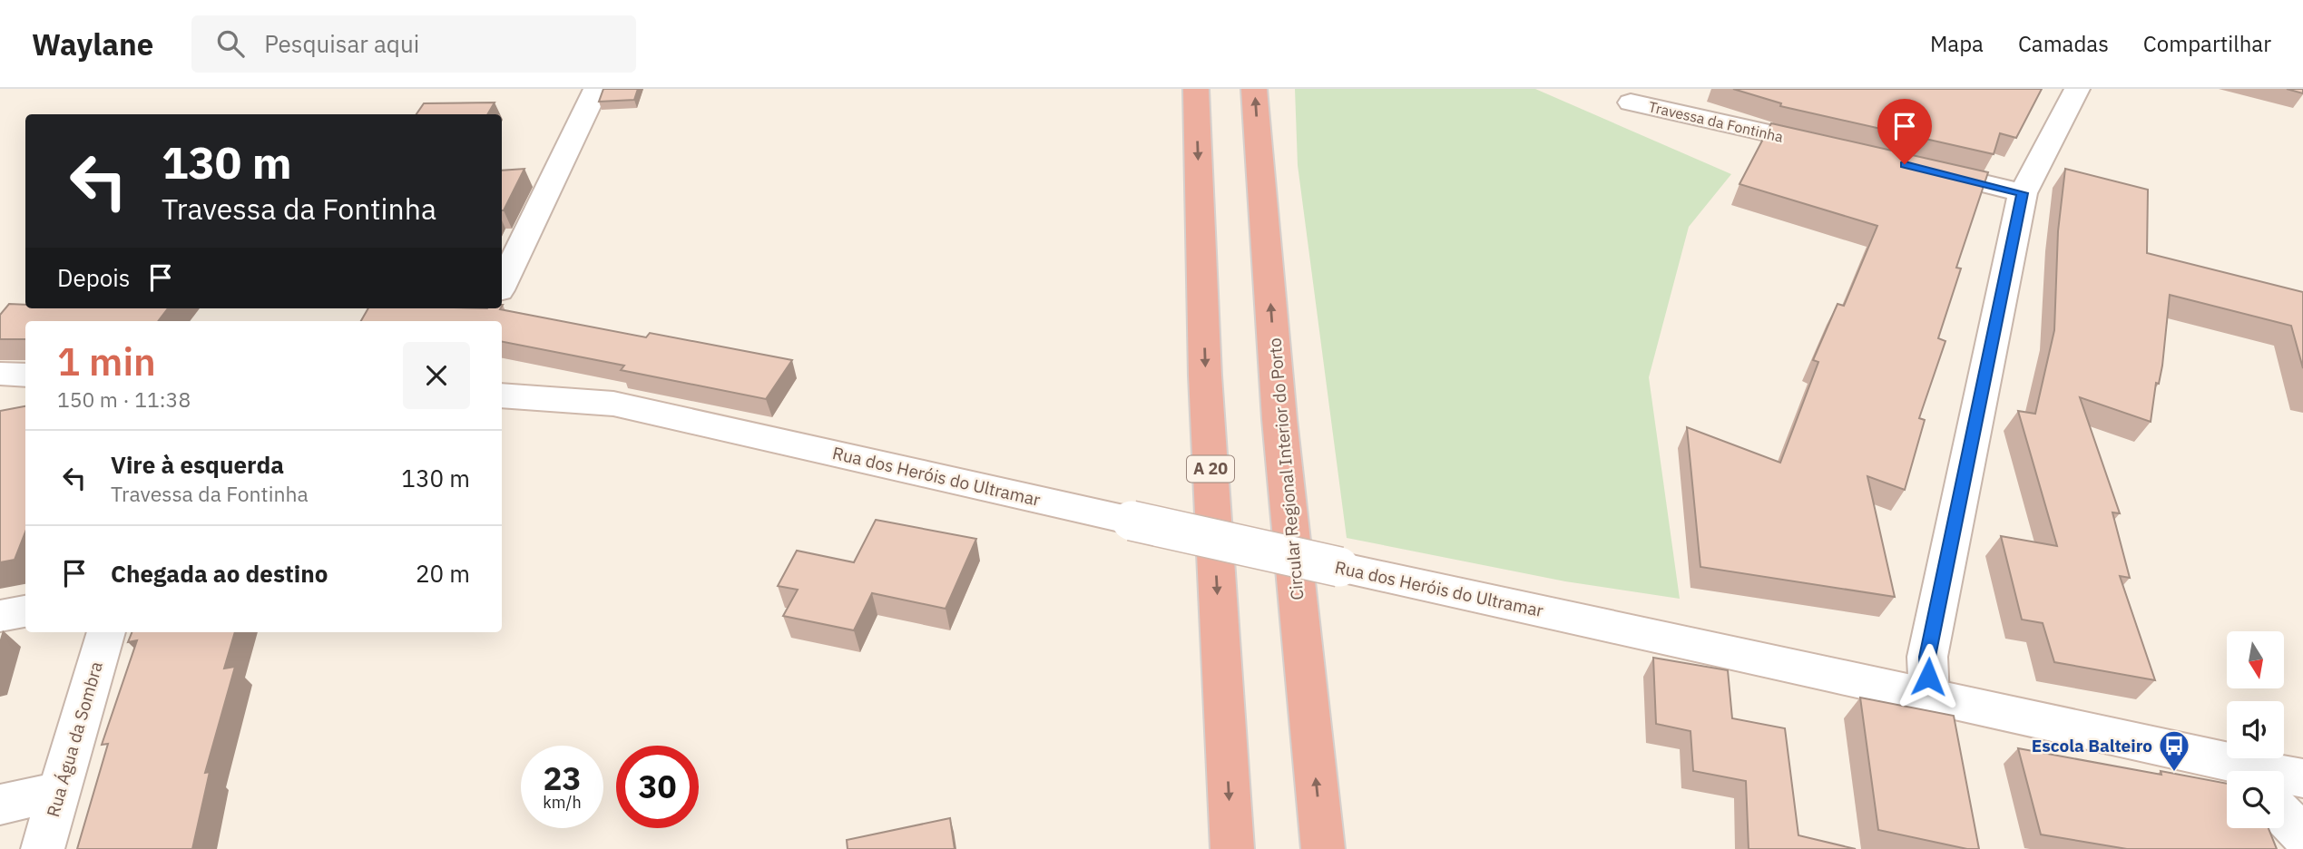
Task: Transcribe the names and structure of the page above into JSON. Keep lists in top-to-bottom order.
{
  "streets": {
    "highway": ["A 20", "Circular Regional Interior do Porto"],
    "street": ["Travessa da Fontinha", "Rua dos Heróis do Ultramar", "Rua Água da Sombra"]
  },
  "places": {
    "bus stop": ["Escola Balteiro"]
  },
  "north": "bottom",
  "page": {
    "header": "Waylane",
    "search": "Pesquisar aqui",
    "nav": ["Mapa", "Camadas", "Compartilhar"],
    "turn": ["130 m", "Travessa da Fontinha"],
    "then": "Depois",
    "heading": ["1 min", "150 m · 11:38"],
    "list": [
      {
        "name": "Vire à esquerda",
        "note": "Travessa da Fontinha",
        "value": "130 m"
      },
      {
        "name": "Chegada ao destino",
        "value": "20 m"
      }
    ],
    "speed": "23 km/h",
    "limit": "30"
  }
}
